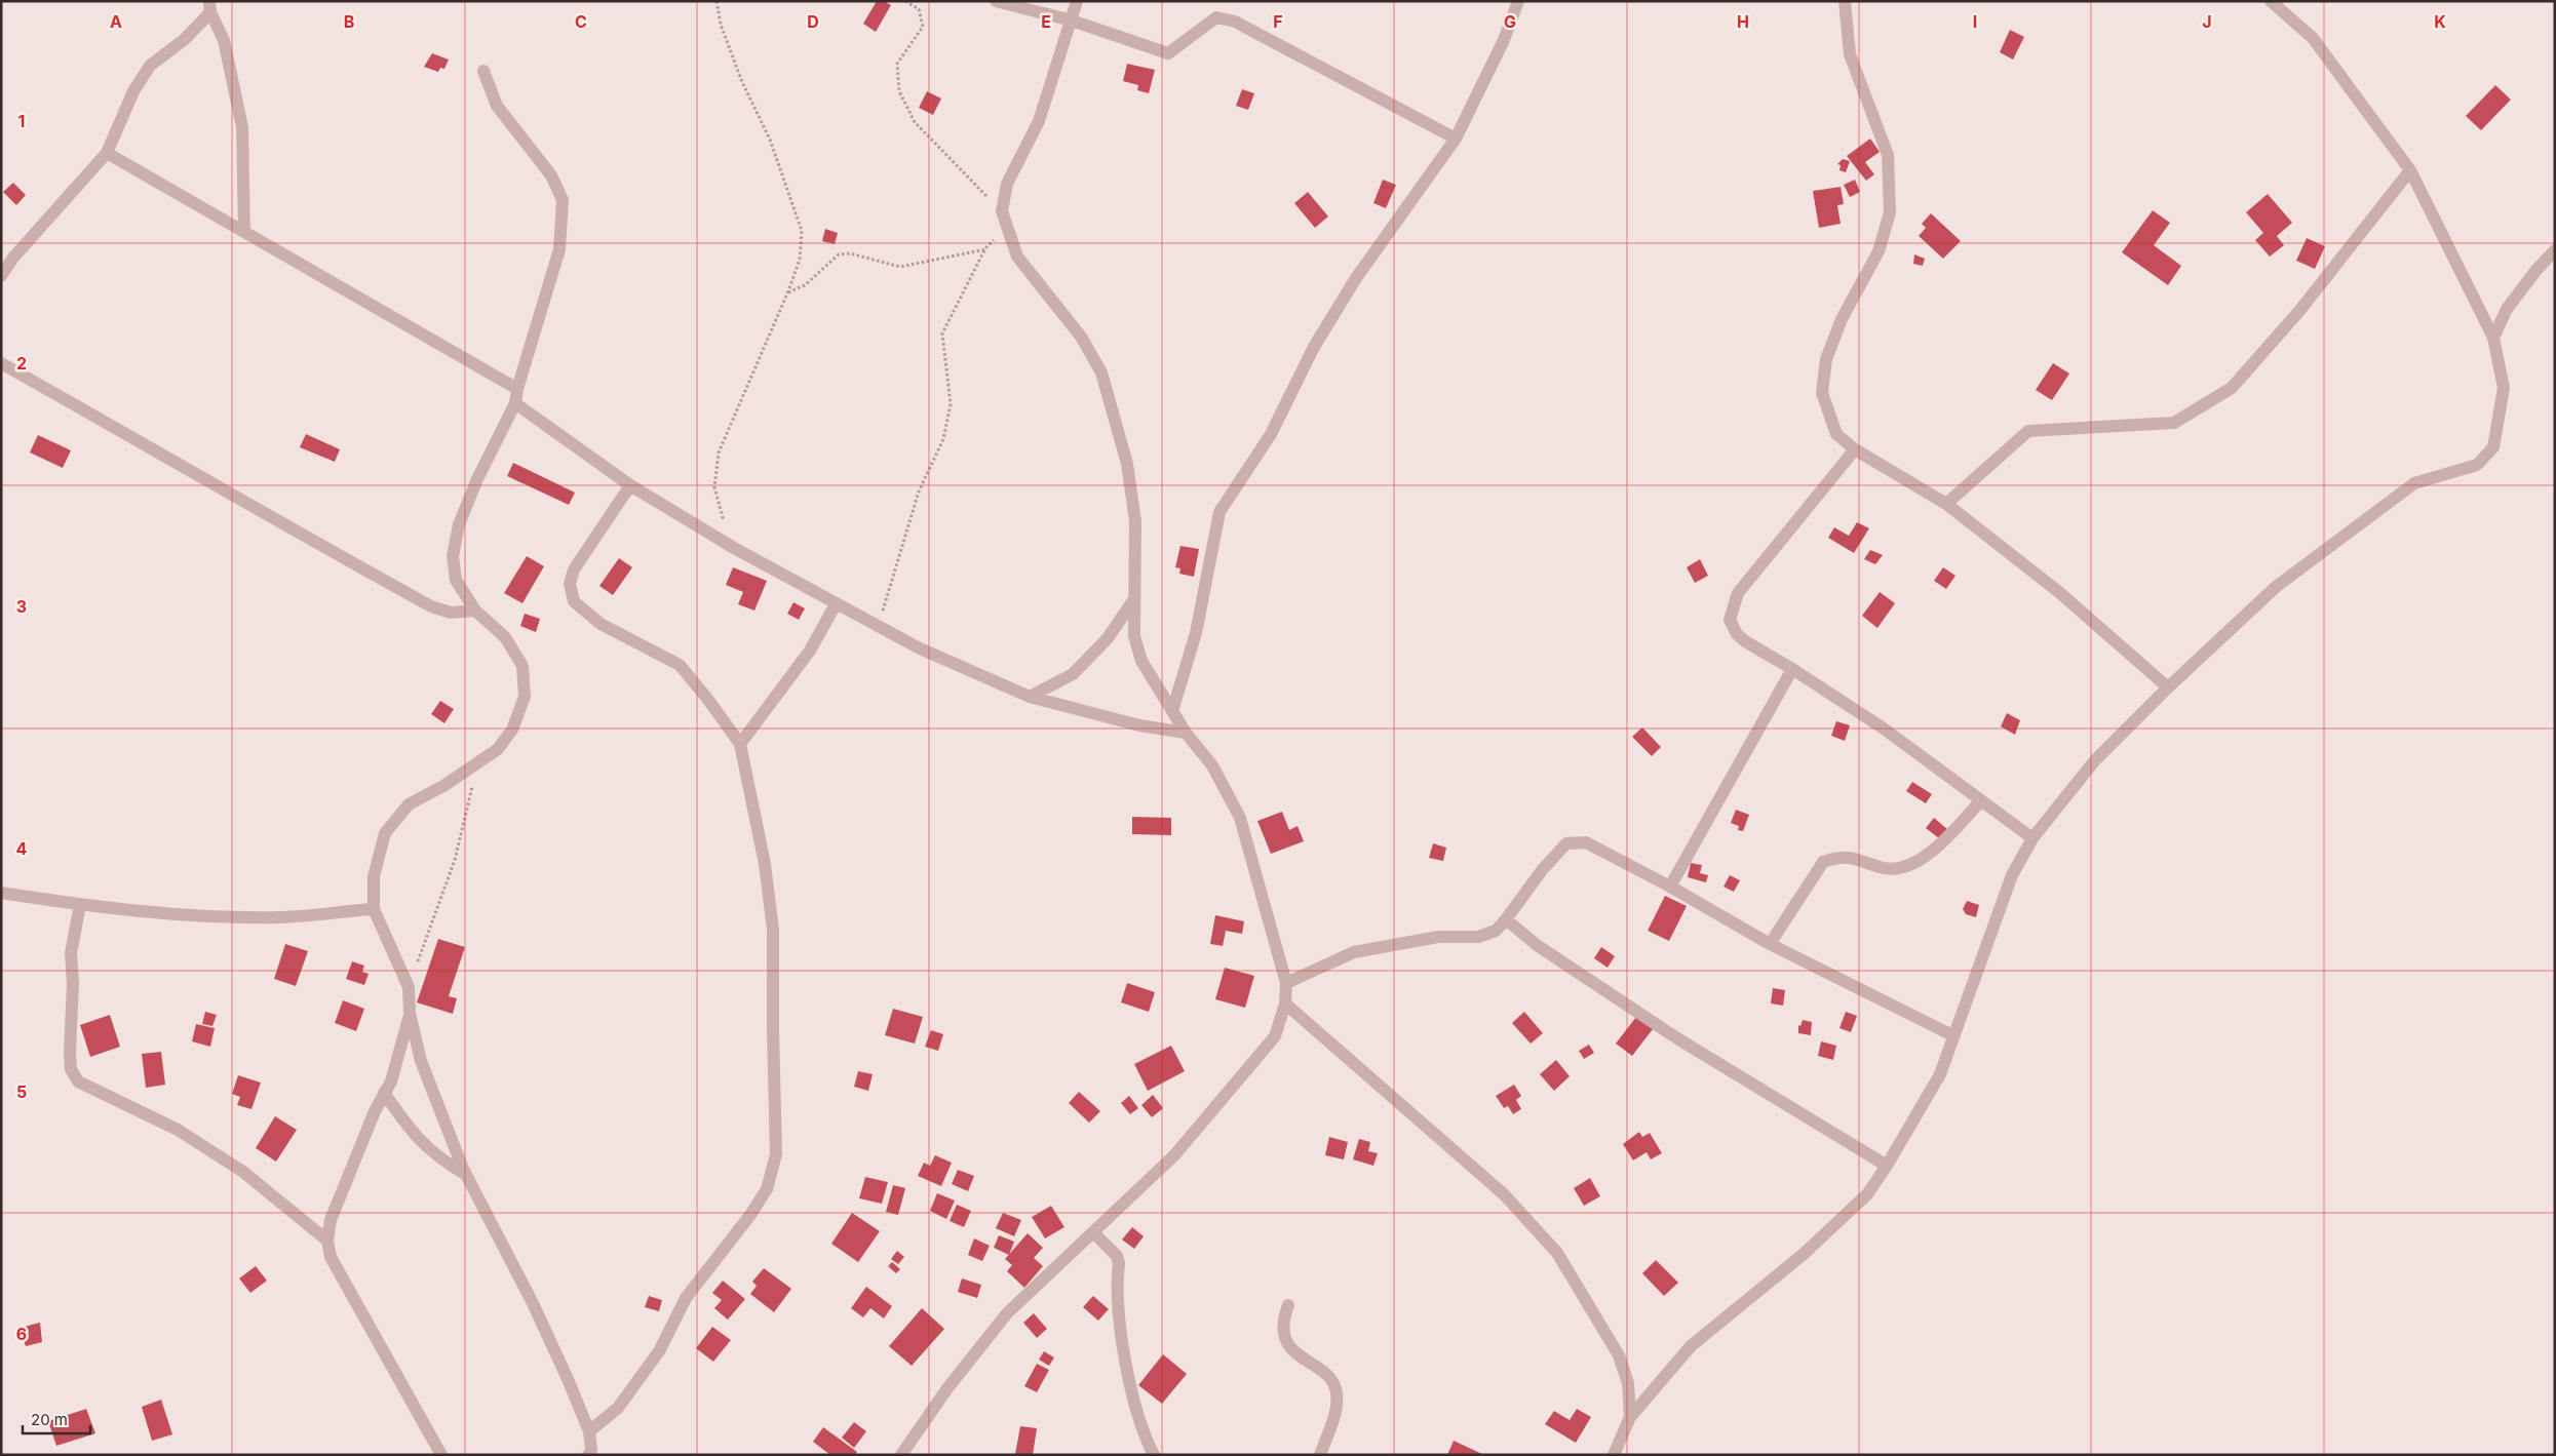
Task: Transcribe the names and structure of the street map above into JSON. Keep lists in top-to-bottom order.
{
  "scale_bar": "20 m",
  "grid": {
    "columns": [
      "A",
      "B",
      "C",
      "D",
      "E",
      "F",
      "G",
      "H",
      "I",
      "J",
      "K"
    ],
    "rows": [
      "1",
      "2",
      "3",
      "4",
      "5",
      "6"
    ]
  }
}
